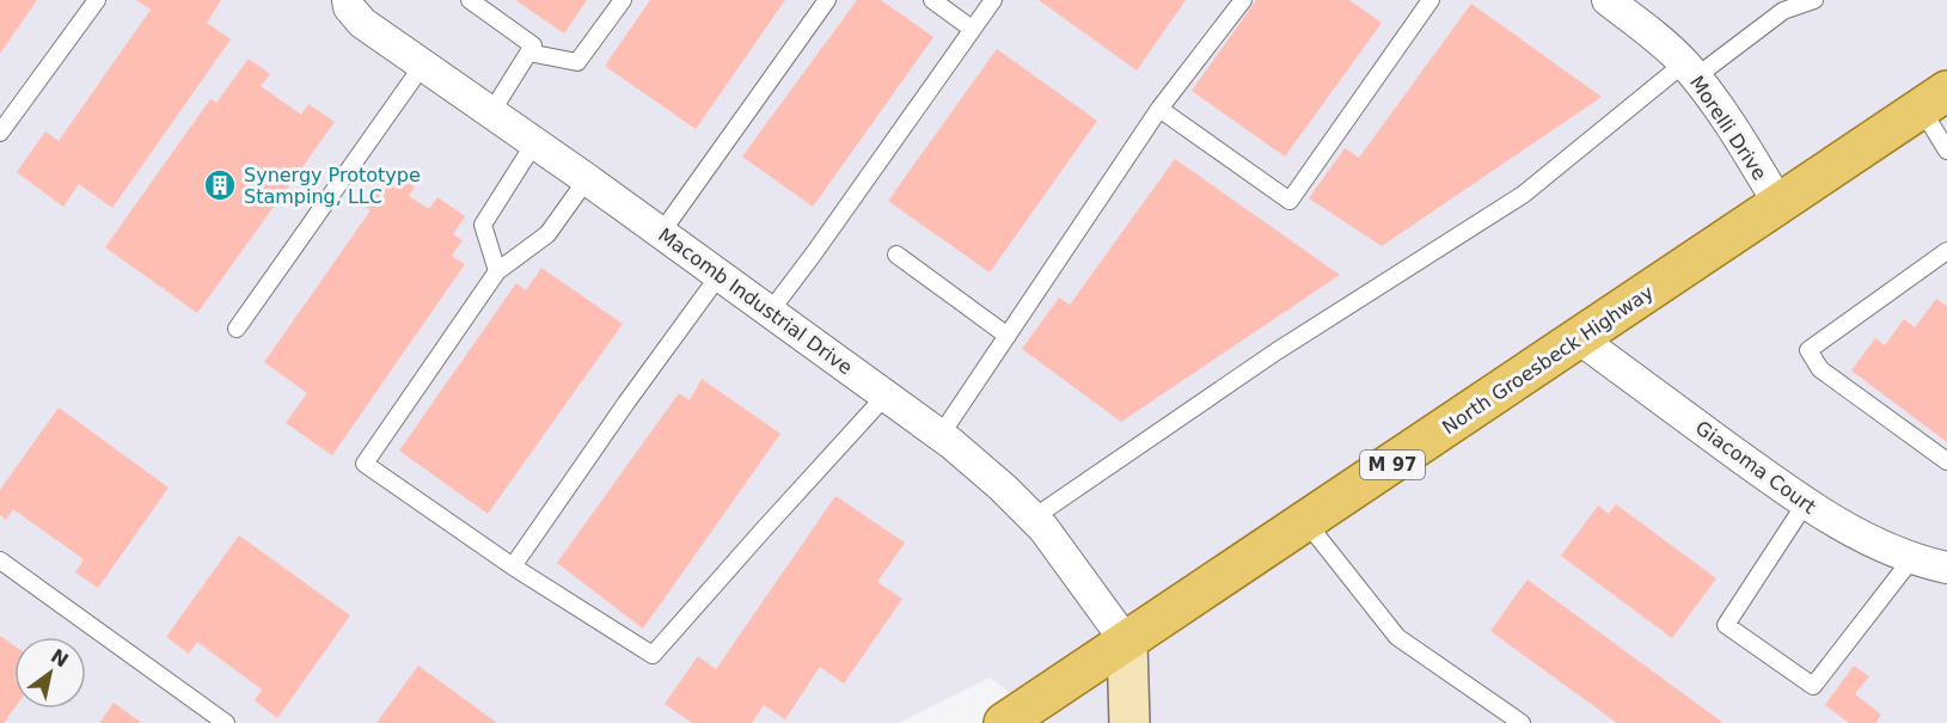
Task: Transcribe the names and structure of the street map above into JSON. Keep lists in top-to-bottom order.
{
  "streets": {
    "main road": ["North Groesbeck Highway", "M 97"],
    "street": ["Morelli Drive", "Macomb Industrial Drive", "Giacoma Court"]
  },
  "crossings": [
    ["Morelli Drive", "North Groesbeck Highway"],
    ["Macomb Industrial Drive", "North Groesbeck Highway"],
    ["North Groesbeck Highway", "Giacoma Court"]
  ],
  "places": {
    "building": ["Synergy Prototype Stamping, LLC"]
  },
  "north": "top right"
}
